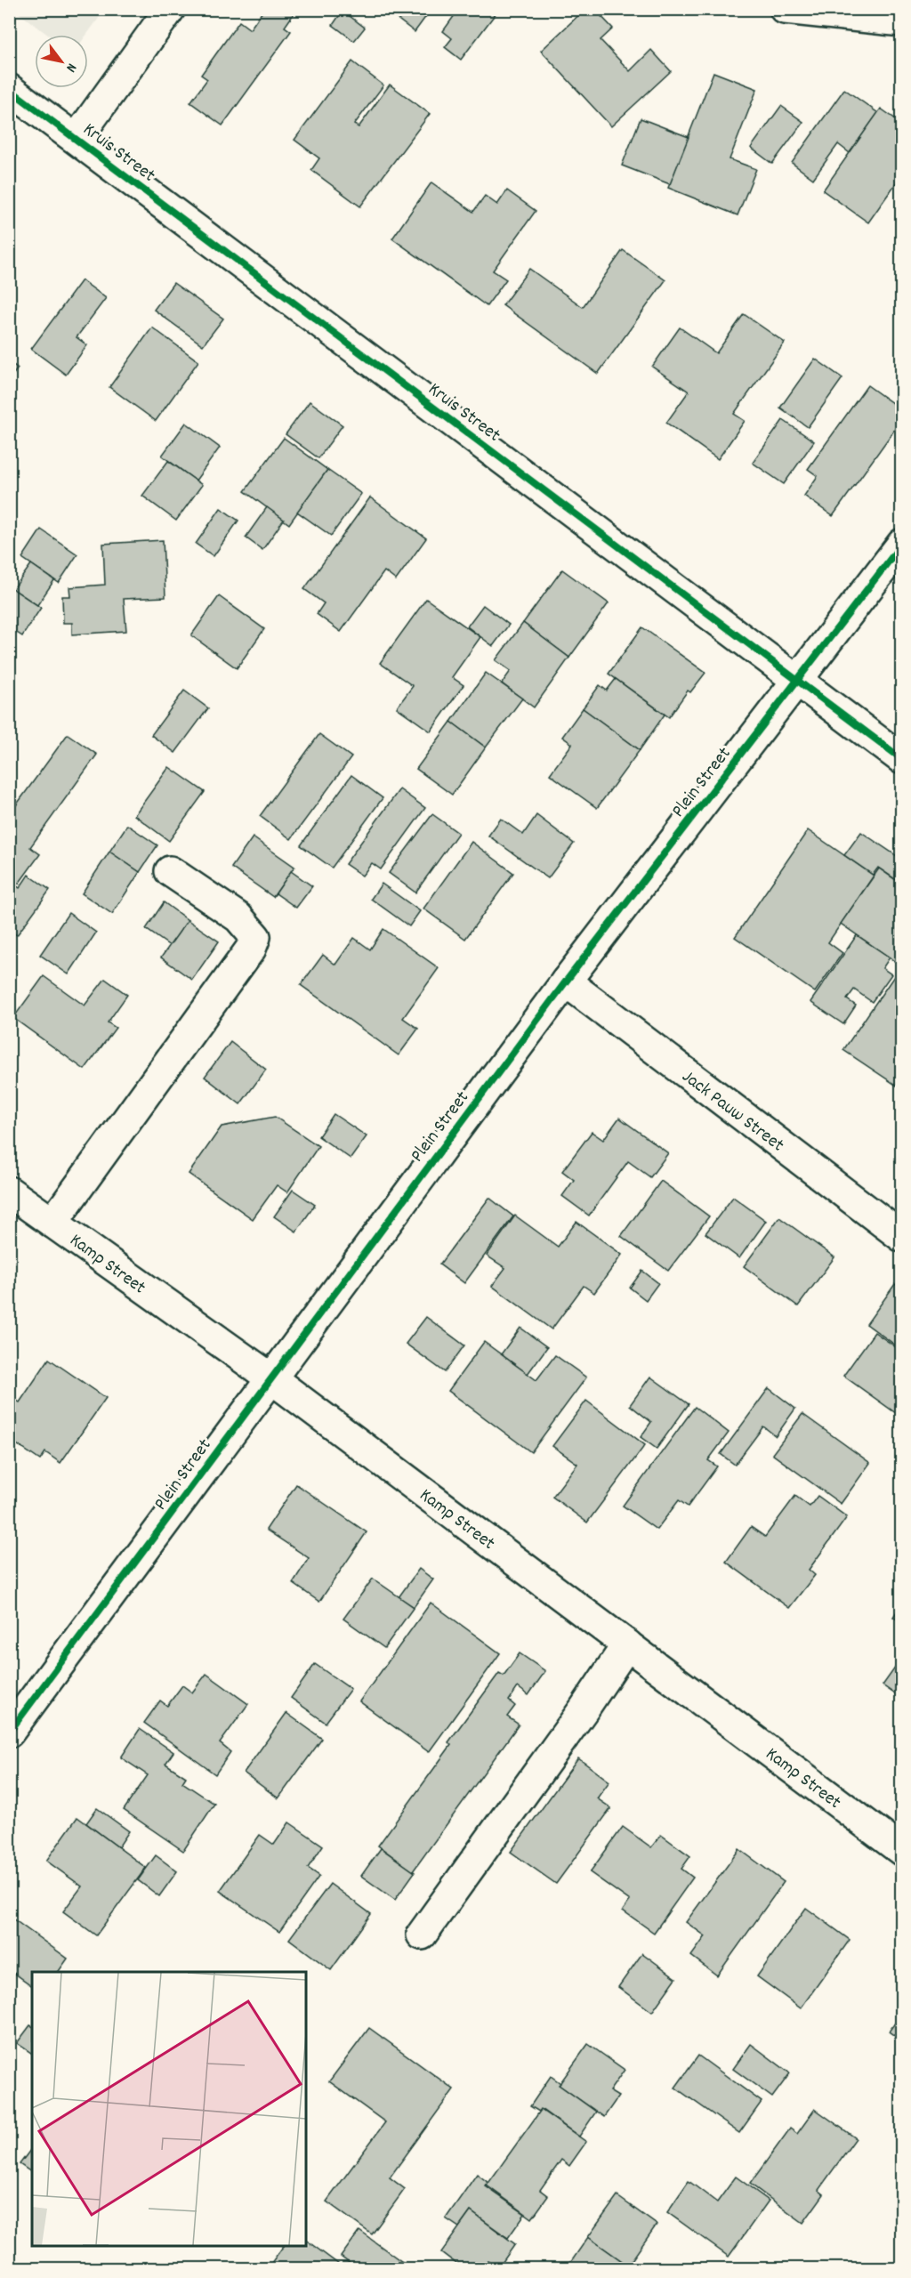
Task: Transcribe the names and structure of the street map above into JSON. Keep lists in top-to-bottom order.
{
  "streets": {
    "street": [
      "Kruis Street",
      "Plein Street",
      "Jack Pauw Street",
      "Kamp Street"
    ]
  },
  "crossings": [
    ["Kruis Street", "Plein Street"],
    ["Plein Street", "Jack Pauw Street"],
    ["Plein Street", "Kamp Street"]
  ],
  "north": "bottom right"
}
